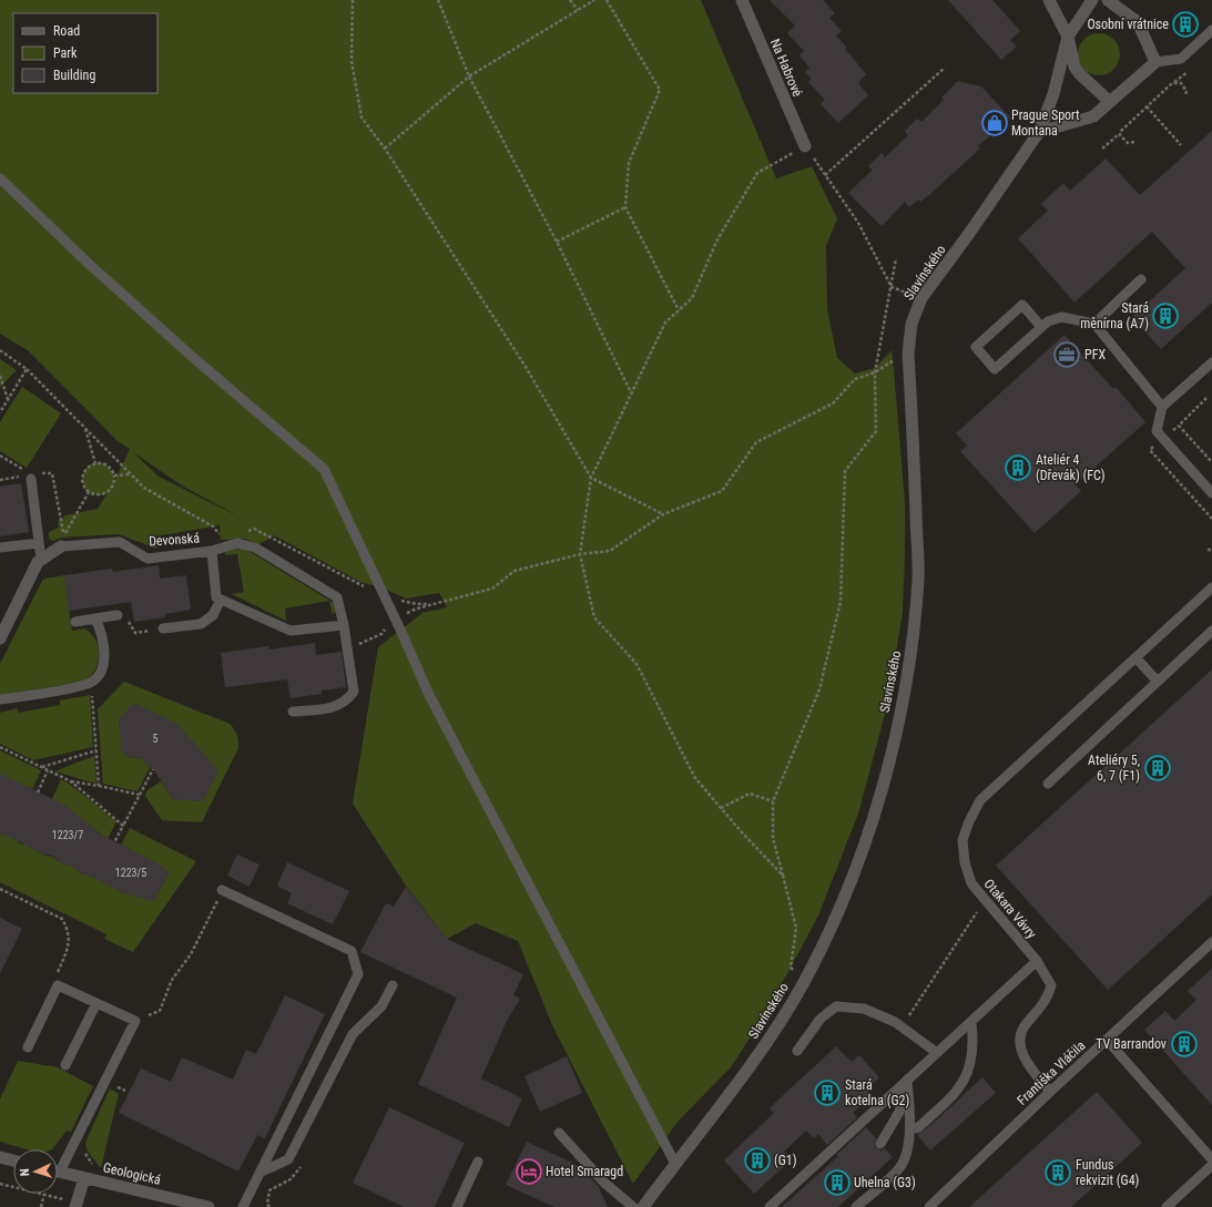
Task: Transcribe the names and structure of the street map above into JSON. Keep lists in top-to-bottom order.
{
  "streets": {
    "street": [
      "Na Habrové",
      "Slavínského",
      "Devonská",
      "Geologická"
    ],
    "lane": ["Otakara Vávry", "Františka Vláčila"]
  },
  "crossings": [
    ["Otakara Vávry", "Františka Vláčila"]
  ],
  "places": {
    "building": [
      "Osobní vrátnice",
      "Stará měnírna (A7)",
      "Ateliér 4 (Dřevák) (FC)",
      "Ateliéry 5, 6, 7 (F1)",
      "TV Barrandov",
      "Stará kotelna (G2)",
      "(G1)",
      "Fundus rekvizit (G4)",
      "Uhelna (G3)"
    ],
    "shop": ["Prague Sport Montana"],
    "office": ["PFX"],
    "hotel": ["Hotel Smaragd"]
  },
  "house_numbers": ["5", "1223/7", "1223/5"],
  "legend": ["Road", "Park", "Building"],
  "north": "left"
}
